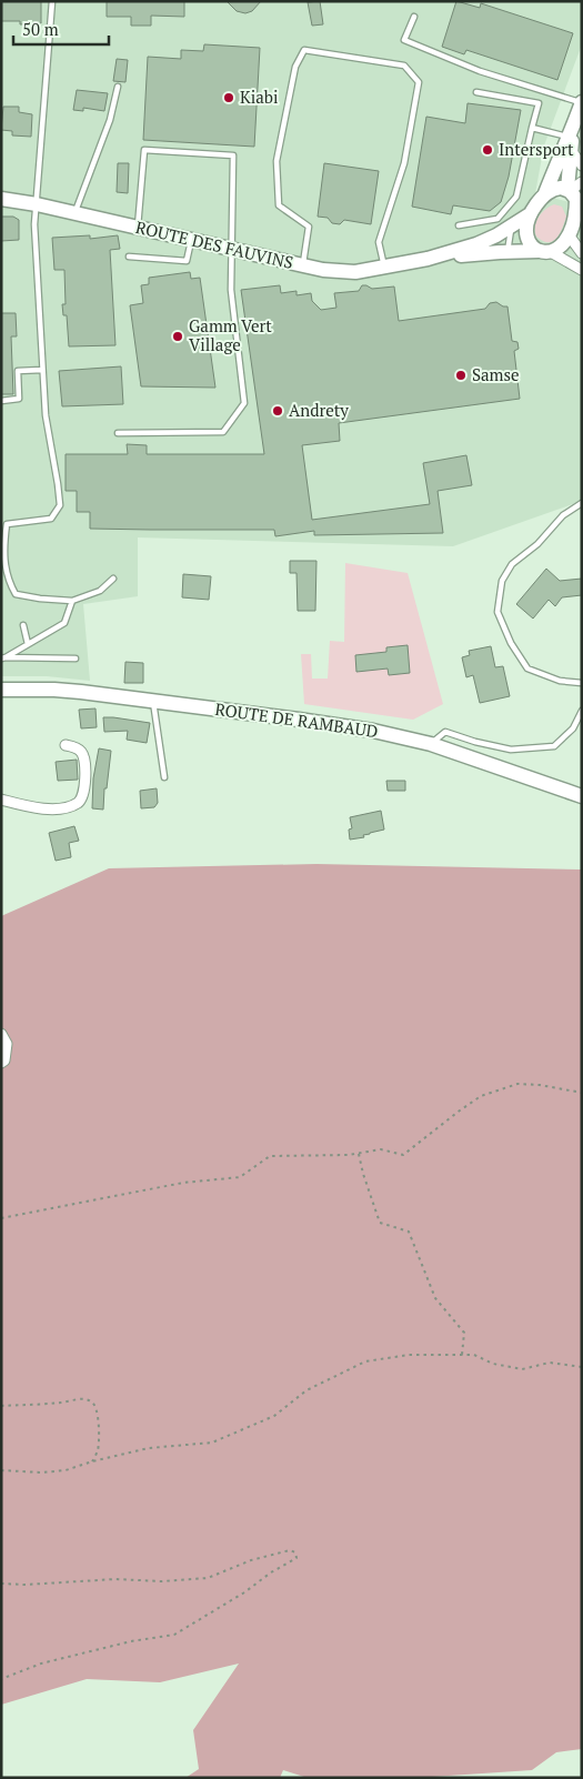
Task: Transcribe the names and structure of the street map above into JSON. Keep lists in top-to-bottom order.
{
  "streets": {
    "street": ["ROUTE DES FAUVINS", "ROUTE DE RAMBAUD"]
  },
  "places": [
    "Kiabi",
    "Intersport",
    "Gamm Vert Village",
    "Samse",
    "Andrety"
  ],
  "scale_bar": "50 m"
}
